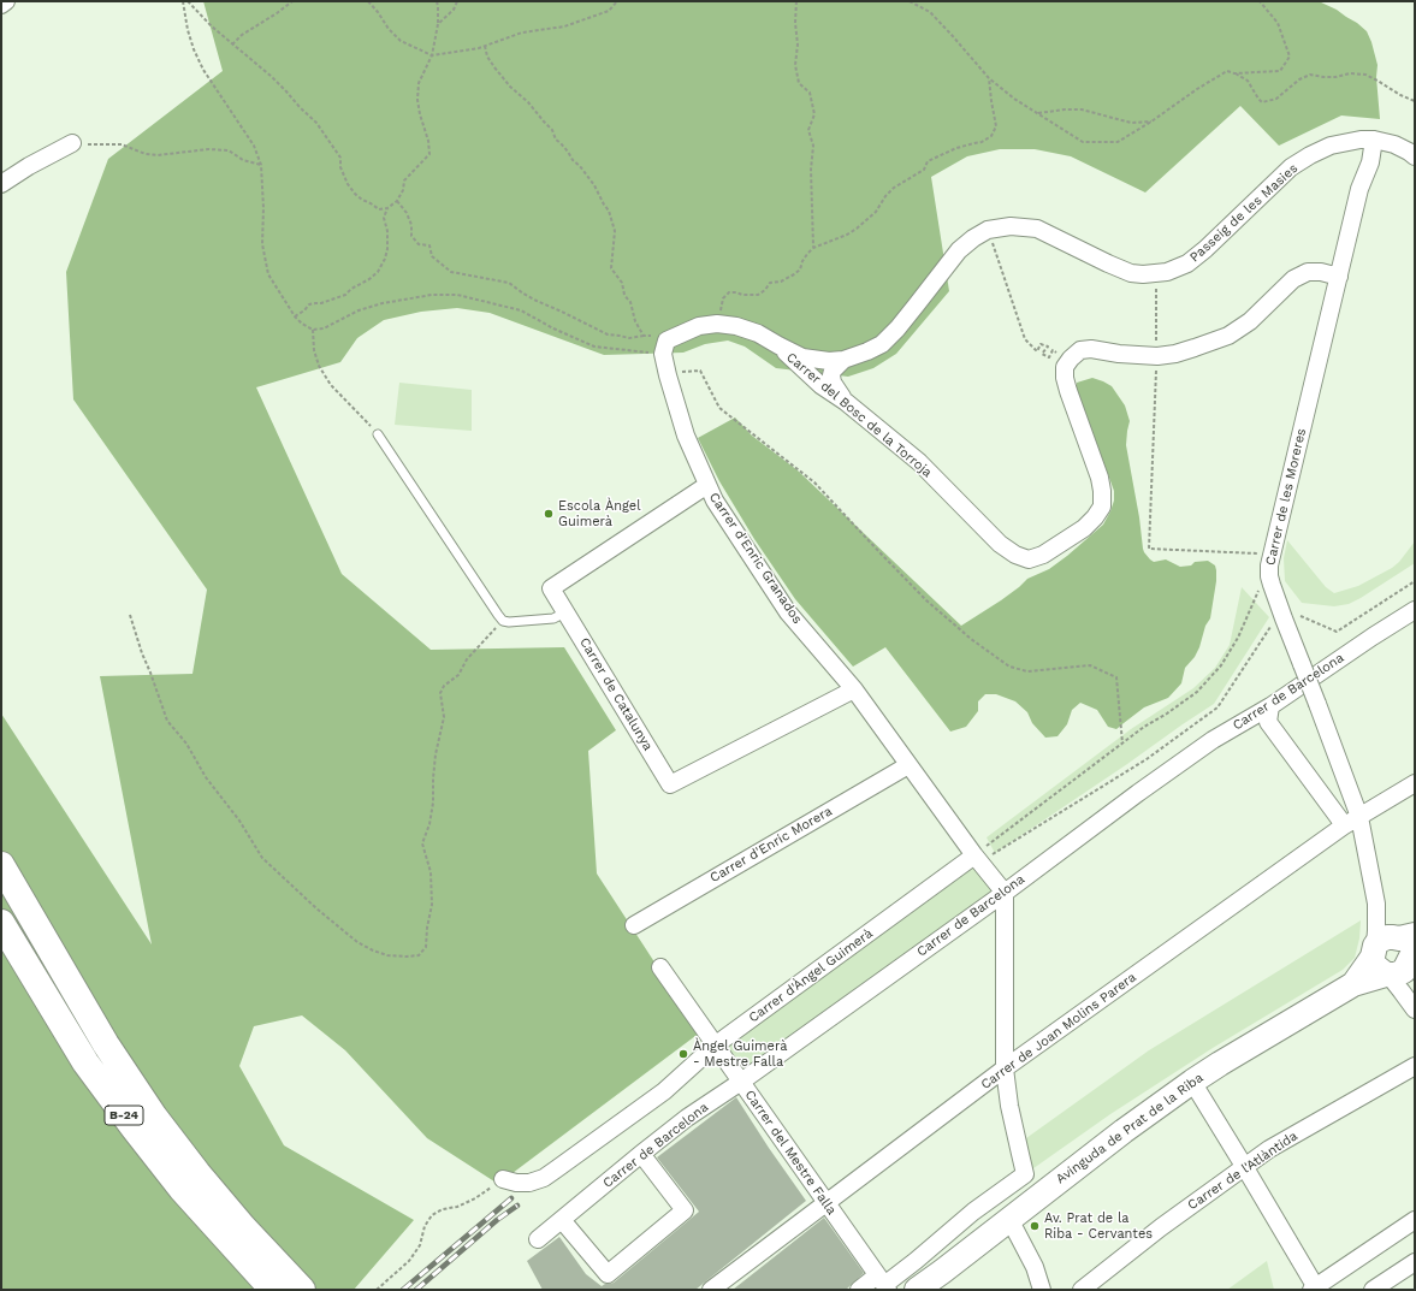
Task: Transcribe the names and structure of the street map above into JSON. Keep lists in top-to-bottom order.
{
  "streets": {
    "highway": ["B-24"],
    "main road": ["Avinguda de Prat de la Riba"],
    "street": [
      "Passeig de les Masies",
      "Carrer del Bosc de la Torroja",
      "Carrer de les Moreres",
      "Carrer d'Enric Granados",
      "Carrer de Barcelona",
      "Carrer de Catalunya",
      "Carrer d'Enric Morera",
      "Carrer d'Àngel Guimerà",
      "Carrer de Joan Molins Parera",
      "Carrer del Mestre Falla",
      "Carrer de l'Atlàntida"
    ]
  },
  "crossings": [
    ["Passeig de les Masies", "Carrer del Bosc de la Torroja"],
    ["Passeig de les Masies", "Carrer de les Moreres"],
    ["Carrer de les Moreres", "Carrer de Joan Molins Parera"],
    ["Carrer de les Moreres", "Avinguda de Prat de la Riba"],
    ["Carrer d'Enric Granados", "Carrer de Barcelona"],
    ["Carrer d'Enric Granados", "Carrer de Catalunya"],
    ["Carrer d'Enric Granados", "Carrer d'Enric Morera"],
    ["Carrer d'Enric Granados", "Carrer d'Àngel Guimerà"],
    ["Carrer de Barcelona", "Carrer del Mestre Falla"],
    ["Carrer d'Àngel Guimerà", "Carrer del Mestre Falla"],
    ["Carrer de Joan Molins Parera", "Carrer del Mestre Falla"]
  ],
  "places": ["Escola Àngel Guimerà", "Àngel Guimerà - Mestre Falla", "Av. Prat de la Riba - Cervantes"]
}
